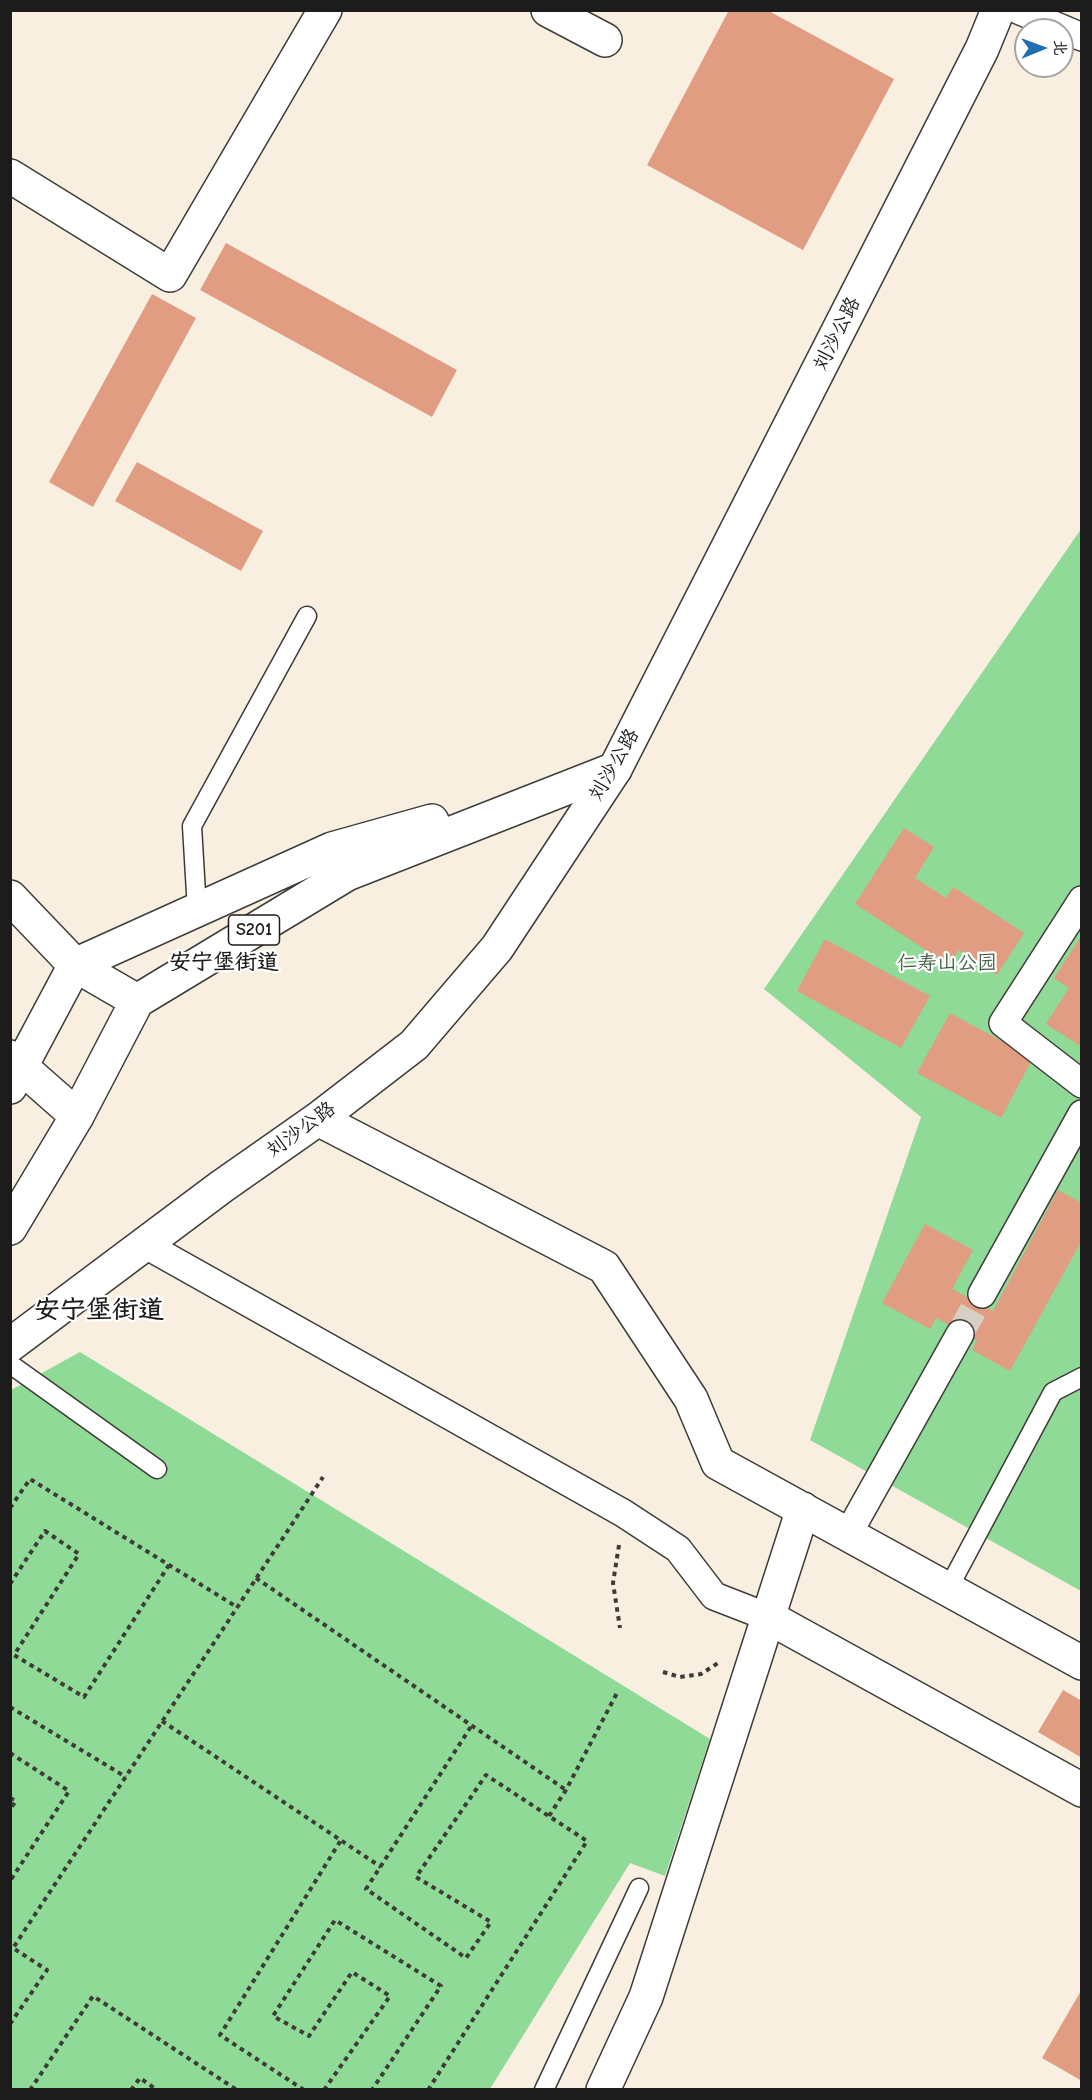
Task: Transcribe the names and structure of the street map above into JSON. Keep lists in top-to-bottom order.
{
  "streets": {
    "street": ["刘沙公路", "S201"]
  },
  "crossings": [
    ["刘沙公路", "S201"]
  ],
  "districts": ["安宁堡街道", "安宁堡街道"],
  "parks": ["仁寿山公园"],
  "north": "right"
}
